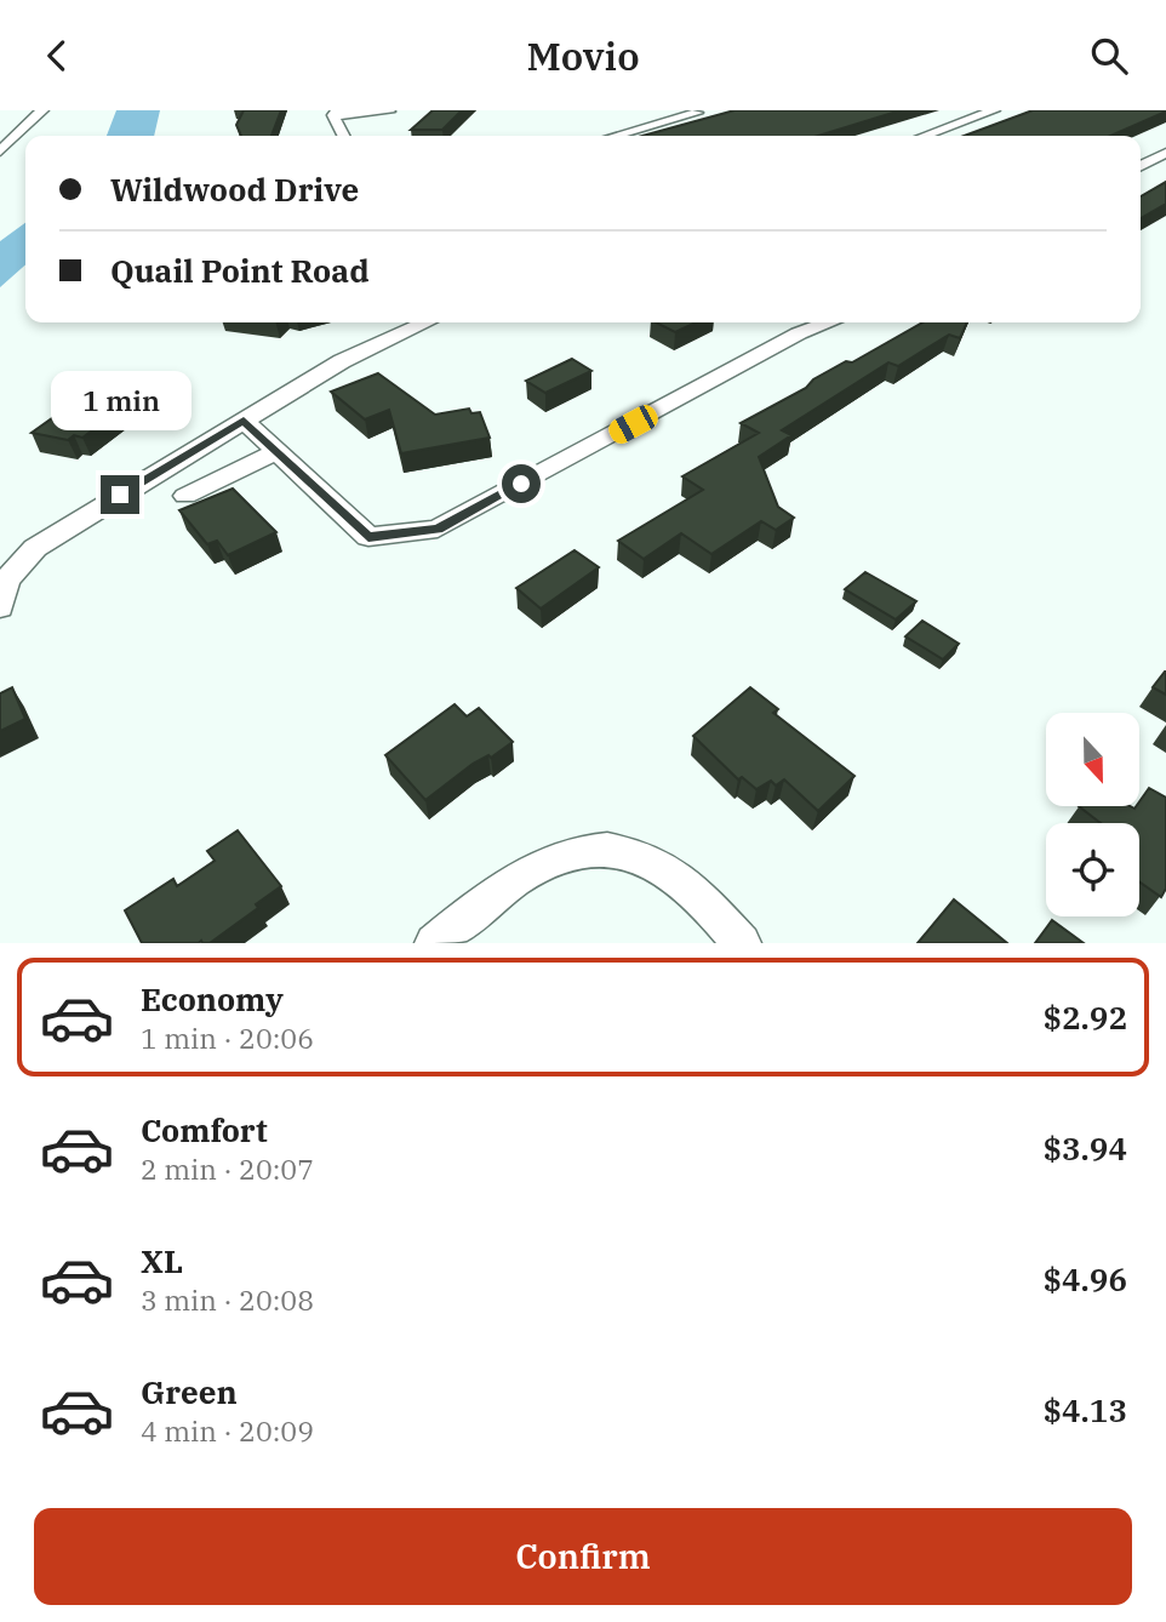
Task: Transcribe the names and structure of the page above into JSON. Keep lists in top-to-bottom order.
{
  "north": "bottom",
  "page": {
    "header": "Movio",
    "banner": ["Wildwood Drive", "Quail Point Road"],
    "bubble": "1 min",
    "list": [
      {
        "name": "Economy",
        "note": "1 min · 20:06",
        "value": "$2.92"
      },
      {
        "name": "Comfort",
        "note": "2 min · 20:07",
        "value": "$3.94"
      },
      {
        "name": "XL",
        "note": "3 min · 20:08",
        "value": "$4.96"
      },
      {
        "name": "Green",
        "note": "4 min · 20:09",
        "value": "$4.13"
      }
    ],
    "buttons": "Confirm"
  }
}
